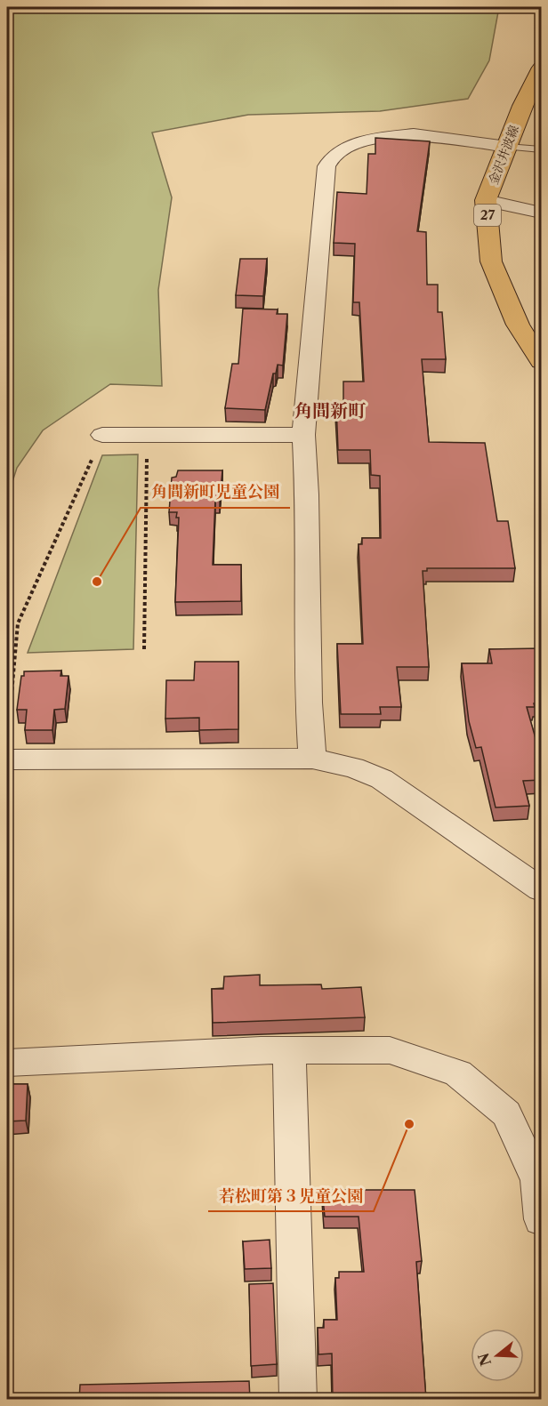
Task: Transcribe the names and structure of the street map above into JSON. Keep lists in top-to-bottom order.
{
  "streets": {
    "main road": ["金沢井波線", "27"]
  },
  "districts": ["角間新町"],
  "places": ["角間新町児童公園", "若松町第３児童公園"],
  "north": "left"
}
